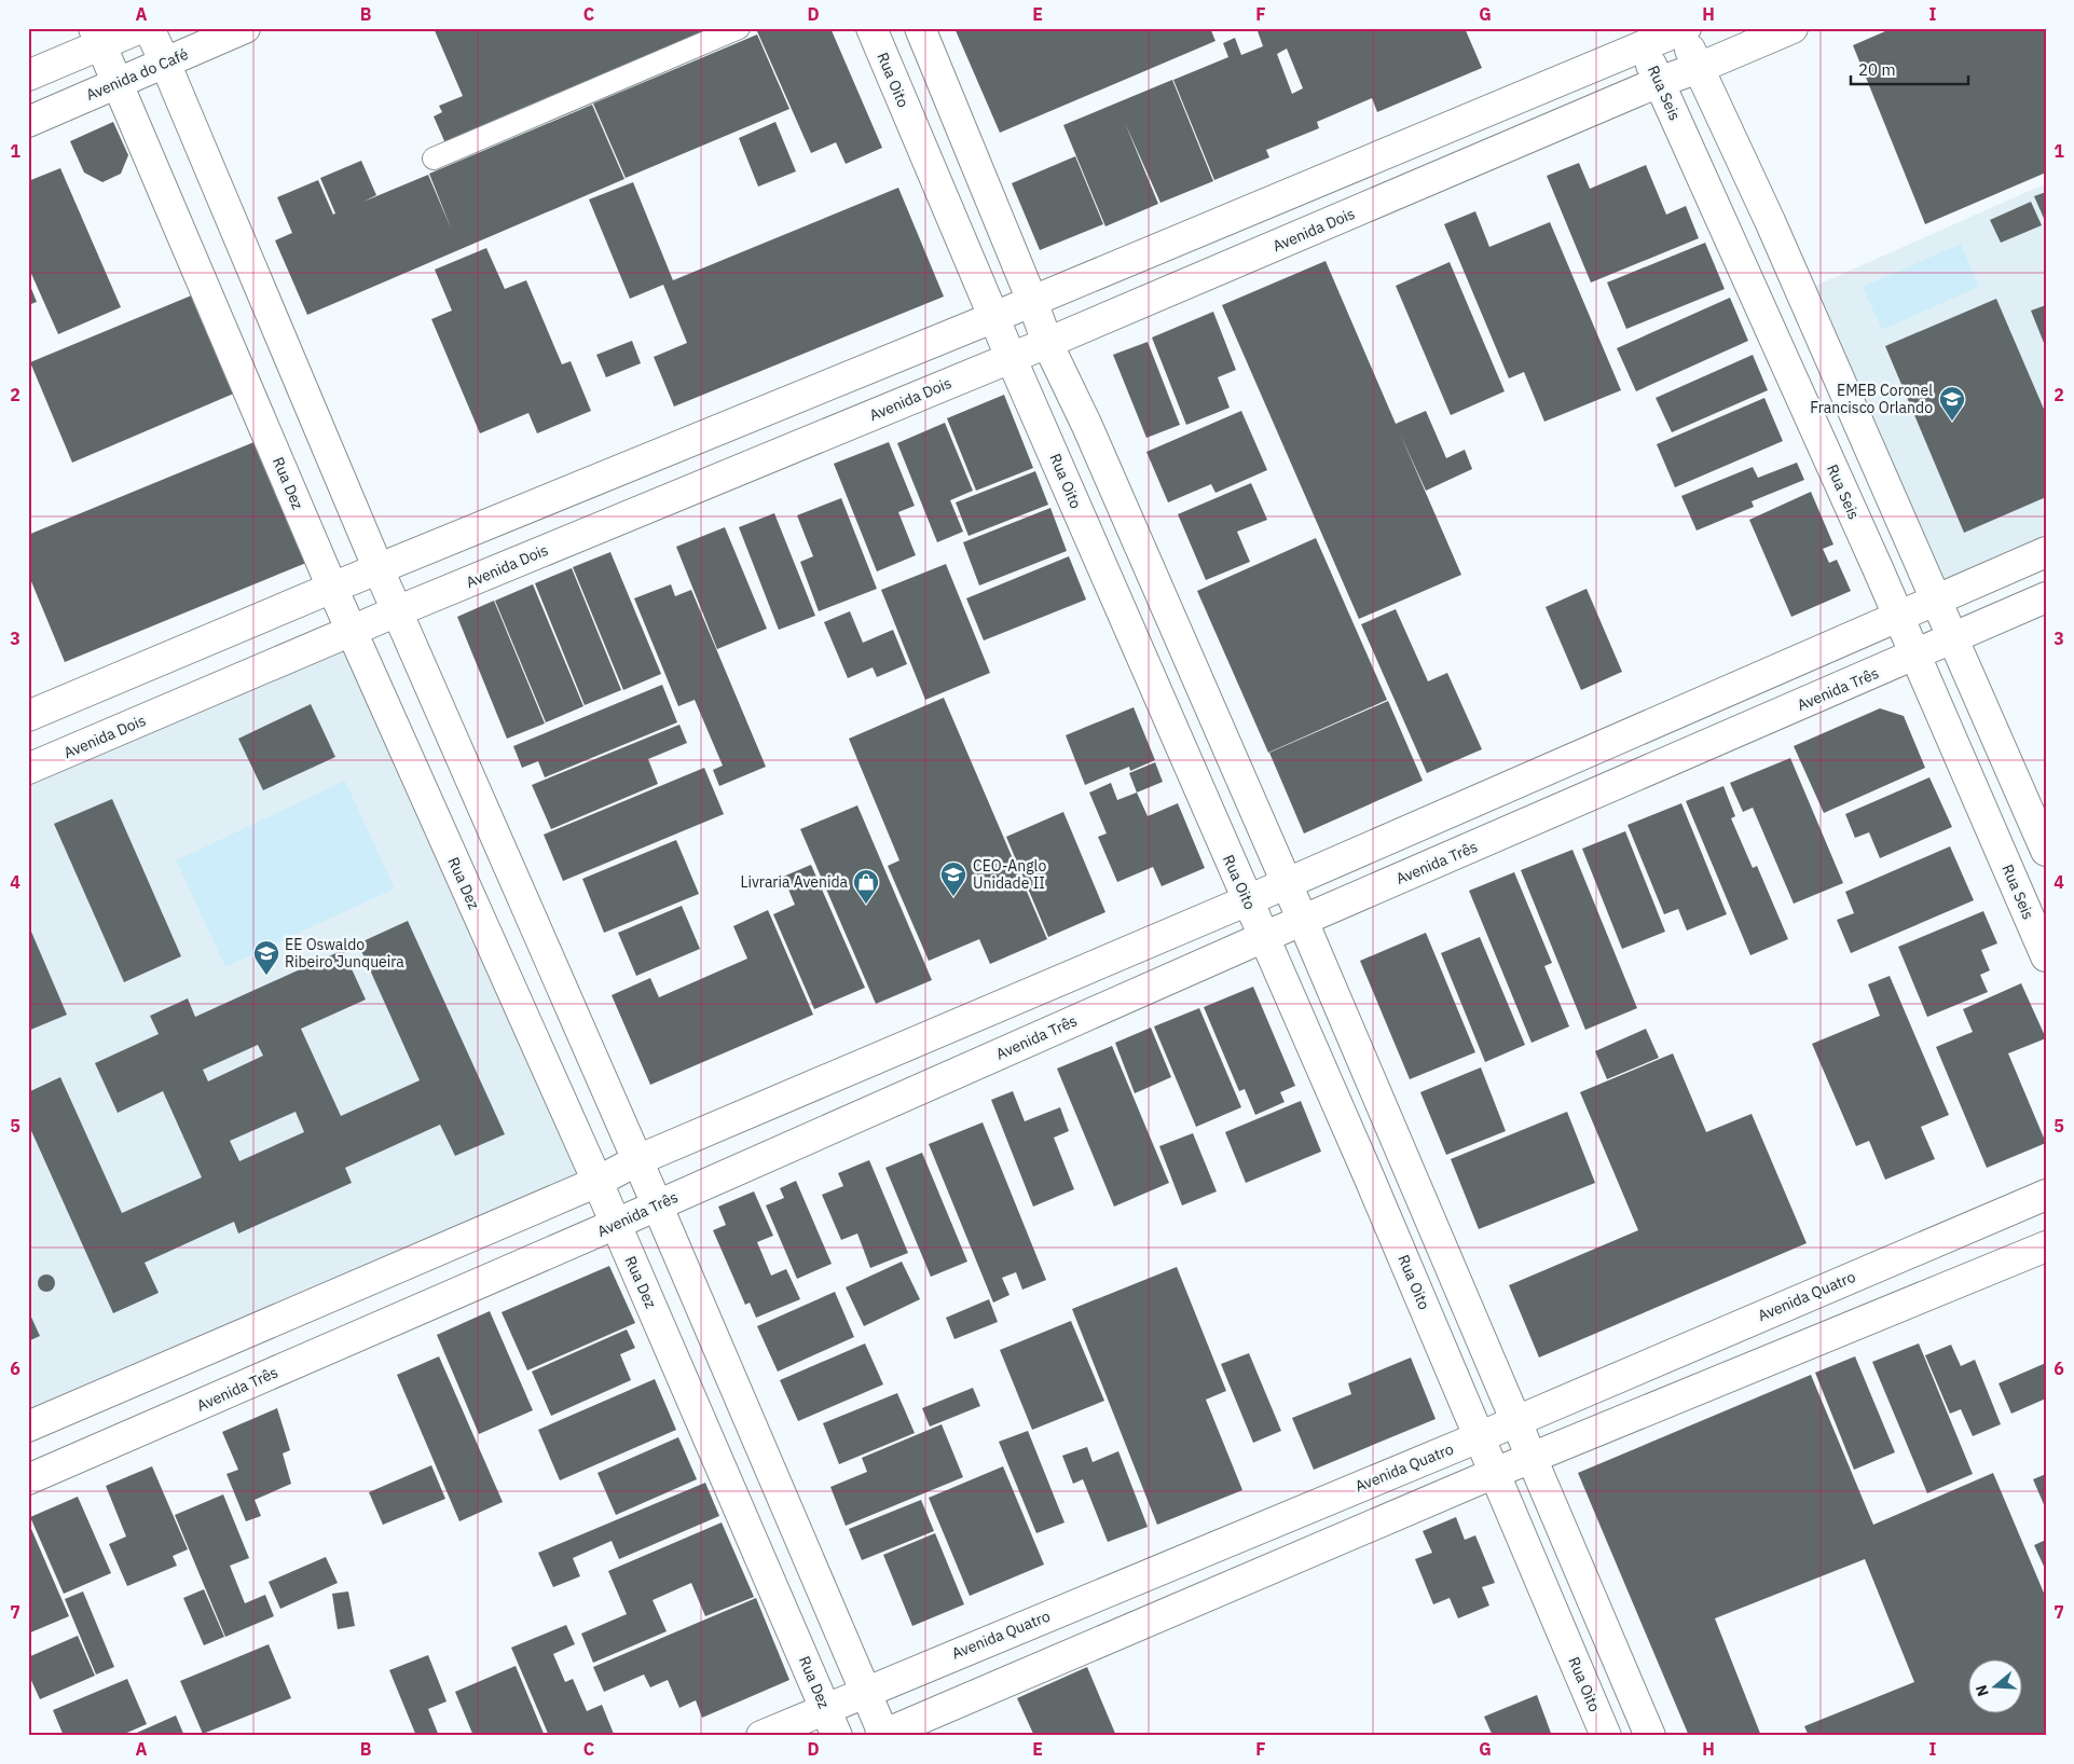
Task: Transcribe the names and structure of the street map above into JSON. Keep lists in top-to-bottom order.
{
  "streets": {
    "street": [
      "Avenida do Café",
      "Rua Oito",
      "Rua Seis",
      "Avenida Dois",
      "Rua Dez",
      "Avenida Três",
      "Avenida Quatro"
    ]
  },
  "crossings": [
    ["Avenida do Café", "Rua Dez"],
    ["Rua Oito", "Avenida Dois"],
    ["Rua Oito", "Avenida Três"],
    ["Rua Oito", "Avenida Quatro"],
    ["Rua Seis", "Avenida Dois"],
    ["Rua Seis", "Avenida Três"],
    ["Avenida Dois", "Rua Dez"],
    ["Rua Dez", "Avenida Três"],
    ["Rua Dez", "Avenida Quatro"]
  ],
  "places": {
    "school or university": ["EMEB Coronel Francisco Orlando", "CEO-Anglo Unidade II", "EE Oswaldo Ribeiro Junqueira"],
    "shop": ["Livraria Avenida"]
  },
  "scale_bar": "20 m",
  "north": "left",
  "grid": {
    "columns": [
      "A",
      "B",
      "C",
      "D",
      "E",
      "F",
      "G",
      "H",
      "I"
    ],
    "rows": [
      "1",
      "2",
      "3",
      "4",
      "5",
      "6",
      "7"
    ]
  }
}
